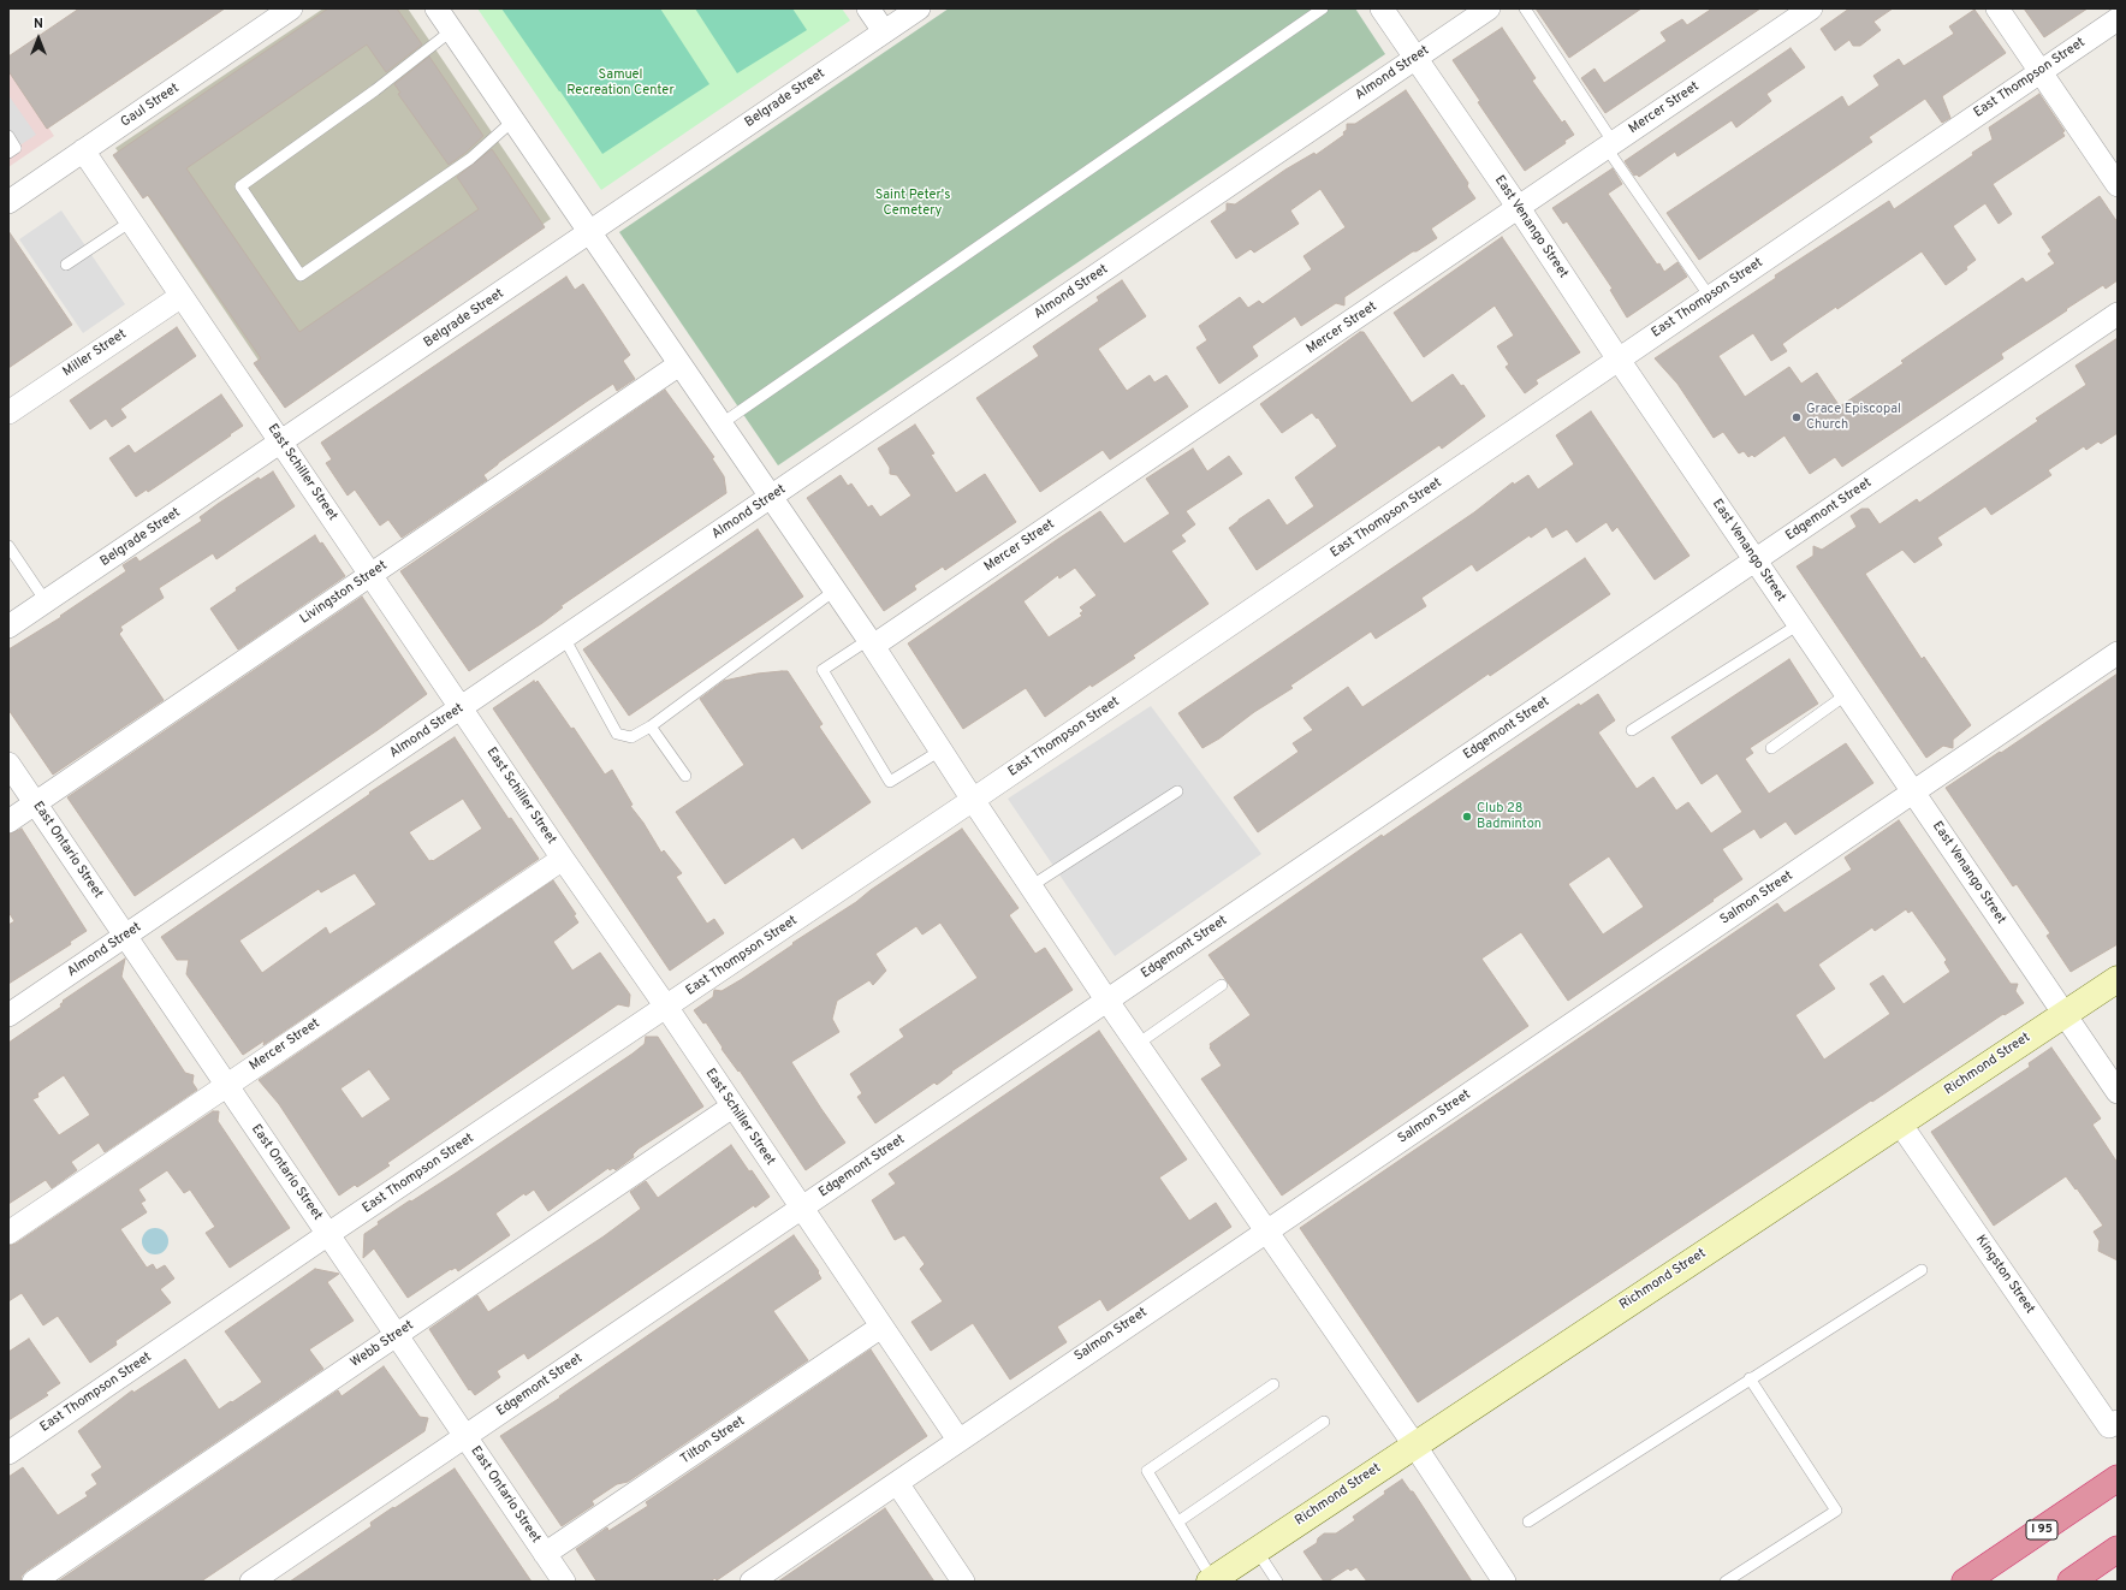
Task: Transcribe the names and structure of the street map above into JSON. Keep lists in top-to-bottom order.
{
  "streets": {
    "highway": ["I 95"],
    "main road": ["Richmond Street"],
    "street": [
      "Almond Street",
      "East Thompson Street",
      "Belgrade Street",
      "Gaul Street",
      "Mercer Street",
      "East Venango Street",
      "Miller Street",
      "East Schiller Street",
      "Edgemont Street",
      "Livingston Street",
      "East Ontario Street",
      "Salmon Street",
      "Kingston Street",
      "Webb Street",
      "Tilton Street"
    ]
  },
  "crossings": [
    ["Almond Street", "East Venango Street"],
    ["Almond Street", "East Schiller Street"],
    ["Almond Street", "East Ontario Street"],
    ["East Thompson Street", "East Venango Street"],
    ["East Thompson Street", "East Schiller Street"],
    ["East Thompson Street", "East Ontario Street"],
    ["Belgrade Street", "East Schiller Street"],
    ["Gaul Street", "East Schiller Street"],
    ["Mercer Street", "East Venango Street"],
    ["Mercer Street", "East Schiller Street"],
    ["Mercer Street", "East Ontario Street"],
    ["East Venango Street", "Edgemont Street"],
    ["East Venango Street", "Salmon Street"],
    ["East Venango Street", "Richmond Street"],
    ["Miller Street", "East Schiller Street"],
    ["East Schiller Street", "Edgemont Street"],
    ["East Schiller Street", "Livingston Street"],
    ["East Schiller Street", "Salmon Street"],
    ["East Schiller Street", "Webb Street"],
    ["East Schiller Street", "Tilton Street"],
    ["Edgemont Street", "East Ontario Street"],
    ["Livingston Street", "East Ontario Street"],
    ["East Ontario Street", "Webb Street"],
    ["East Ontario Street", "Tilton Street"],
    ["Richmond Street", "Kingston Street"]
  ],
  "parks": ["Samuel Recreation Center", "Saint Peter's Cemetery"],
  "places": ["Grace Episcopal Church", "Club 28 Badminton"],
  "north": "top"
}
